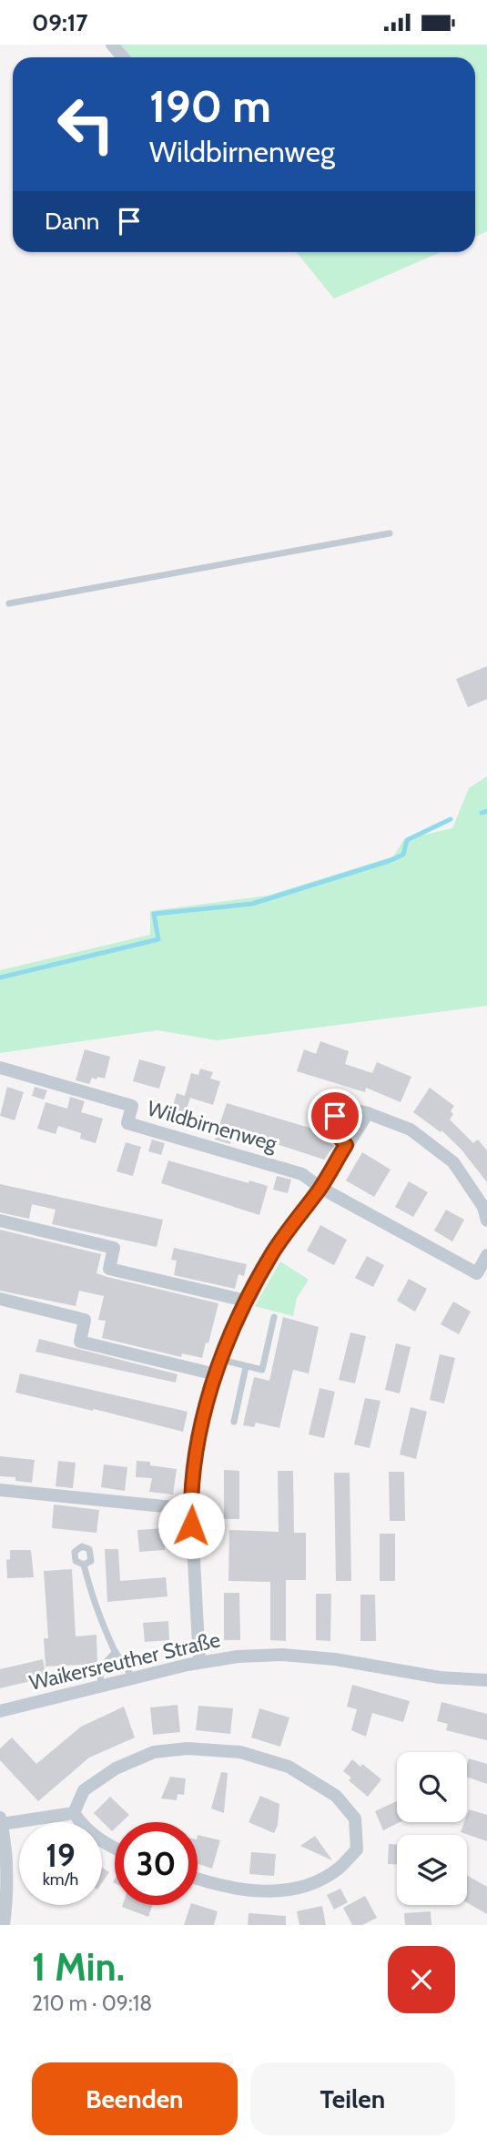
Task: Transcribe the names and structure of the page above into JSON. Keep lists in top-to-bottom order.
{
  "streets": {
    "street": ["Wildbirnenweg", "Waikersreuther Straße"]
  },
  "page": {
    "status": "09:17",
    "turn": ["190 m", "Wildbirnenweg"],
    "then": "Dann",
    "speed": "19 km/h",
    "limit": "30",
    "heading": ["1 Min.", "210 m · 09:18"],
    "buttons": ["Beenden", "Teilen"]
  }
}
